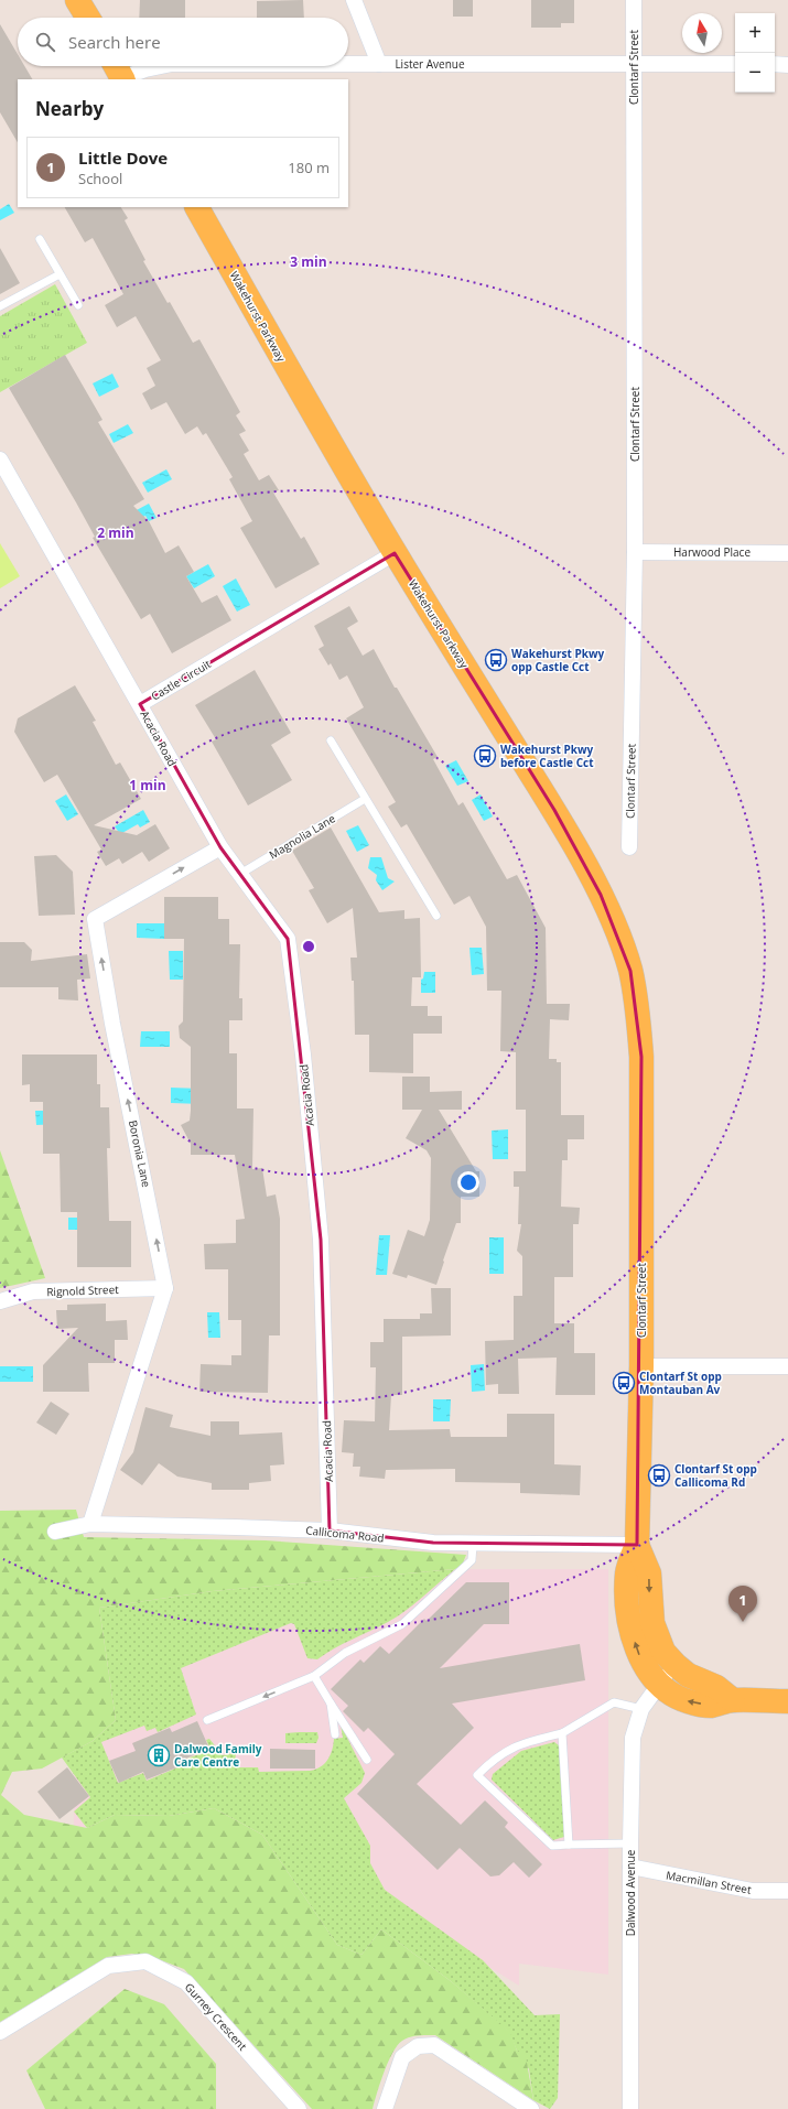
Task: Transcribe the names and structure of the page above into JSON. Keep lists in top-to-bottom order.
{
  "streets": {
    "main road": ["Clontarf Street", "Wakehurst Parkway"],
    "street": [
      "Lister Avenue",
      "Harwood Place",
      "Castle Circuit",
      "Acacia Road",
      "Boronia Lane",
      "Rignold Street",
      "Callicoma Road",
      "Macmillan Street",
      "Dalwood Avenue",
      "Gurney Crescent"
    ],
    "lane": ["Magnolia Lane"]
  },
  "crossings": [
    ["Lister Avenue", "Clontarf Street"],
    ["Clontarf Street", "Wakehurst Parkway"],
    ["Clontarf Street", "Harwood Place"],
    ["Clontarf Street", "Callicoma Road"],
    ["Clontarf Street", "Dalwood Avenue"],
    ["Wakehurst Parkway", "Castle Circuit"],
    ["Castle Circuit", "Acacia Road"],
    ["Acacia Road", "Magnolia Lane"],
    ["Acacia Road", "Boronia Lane"],
    ["Acacia Road", "Callicoma Road"],
    ["Boronia Lane", "Rignold Street"],
    ["Boronia Lane", "Callicoma Road"],
    ["Macmillan Street", "Dalwood Avenue"]
  ],
  "one_way": ["Boronia Lane"],
  "places": {
    "bus stop": [
      "Wakehurst Pkwy opp Castle Cct",
      "Wakehurst Pkwy before Castle Cct",
      "Clontarf St opp Montauban Av",
      "Clontarf St opp Callicoma Rd"
    ],
    "building": ["Dalwood Family Care Centre"]
  },
  "north": "top",
  "page": {
    "map_buttons": ["+", "−"],
    "search": "Search here",
    "heading": "Nearby",
    "list": [
      {
        "mark": "1",
        "name": "Little Dove",
        "note": "School",
        "value": "180 m"
      }
    ],
    "pins": "1"
  },
  "rings": ["3 min", "2 min", "1 min"]
}
